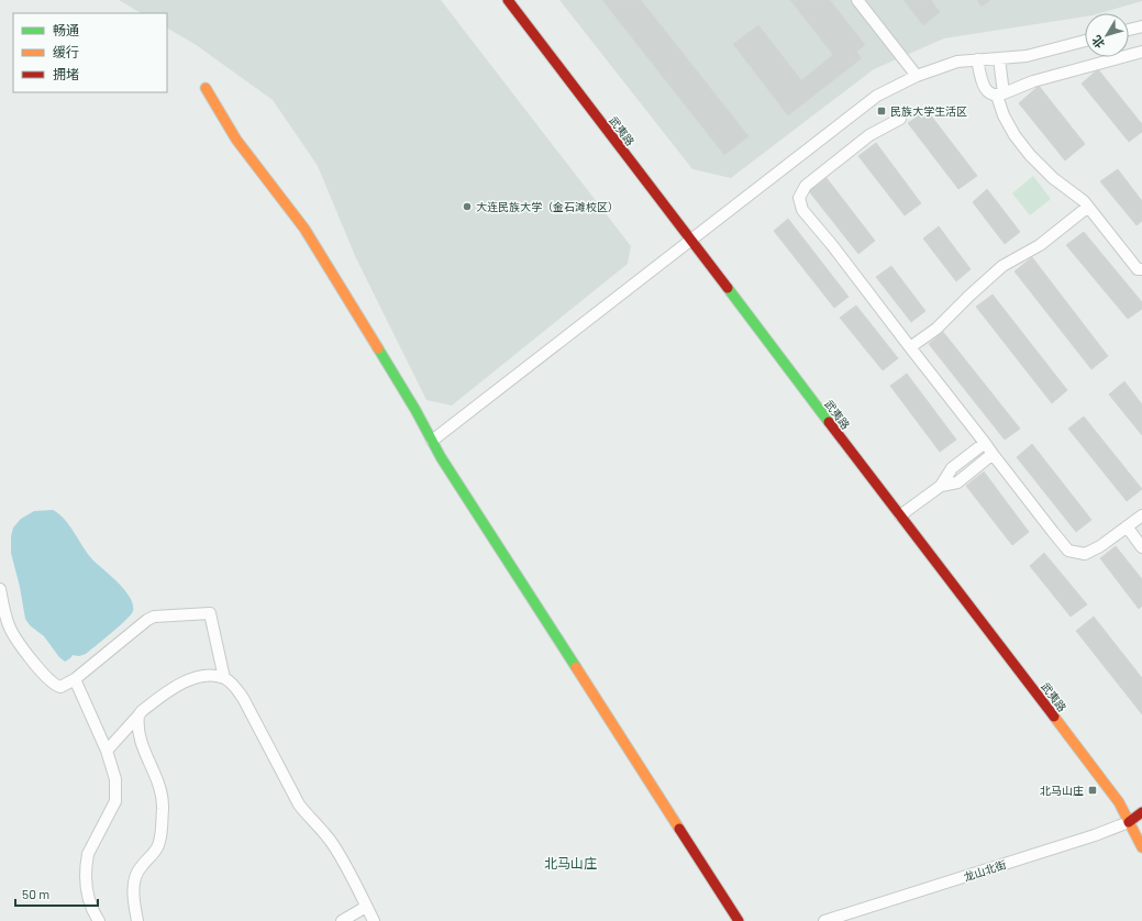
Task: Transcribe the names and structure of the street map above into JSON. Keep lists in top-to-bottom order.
{
  "streets": {
    "main road": ["武夷路", "龙山北街"]
  },
  "crossings": [
    ["武夷路", "龙山北街"]
  ],
  "districts": ["北马山庄"],
  "places": {
    "transit": ["民族大学生活区", "北马山庄"],
    "other": ["大连民族大学（金石滩校区）"]
  },
  "legend": ["畅通", "缓行", "拥堵"],
  "scale_bar": "50 m",
  "north": "bottom left"
}
